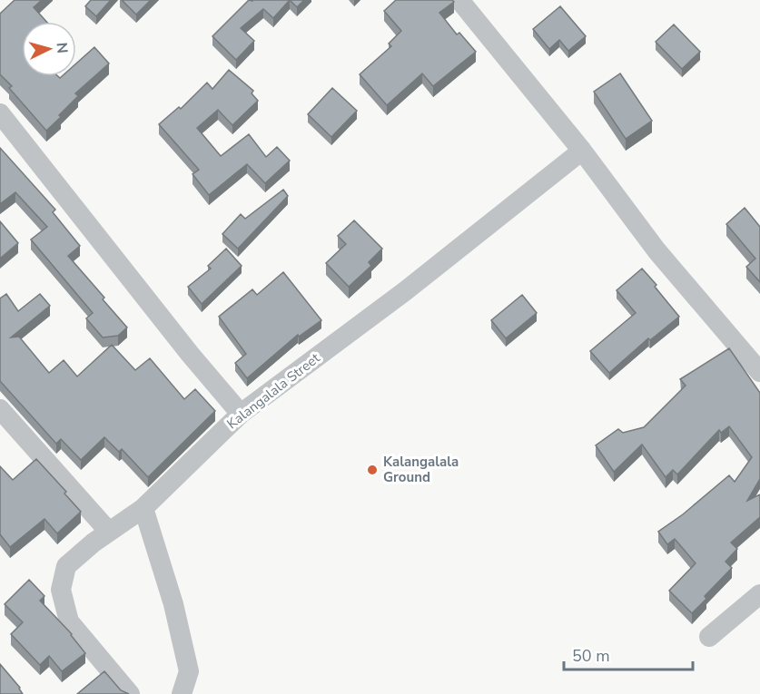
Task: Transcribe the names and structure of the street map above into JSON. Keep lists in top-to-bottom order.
{
  "streets": {
    "street": ["Kalangalala Street"]
  },
  "places": ["Kalangalala Ground"],
  "scale_bar": "50 m",
  "north": "right"
}
